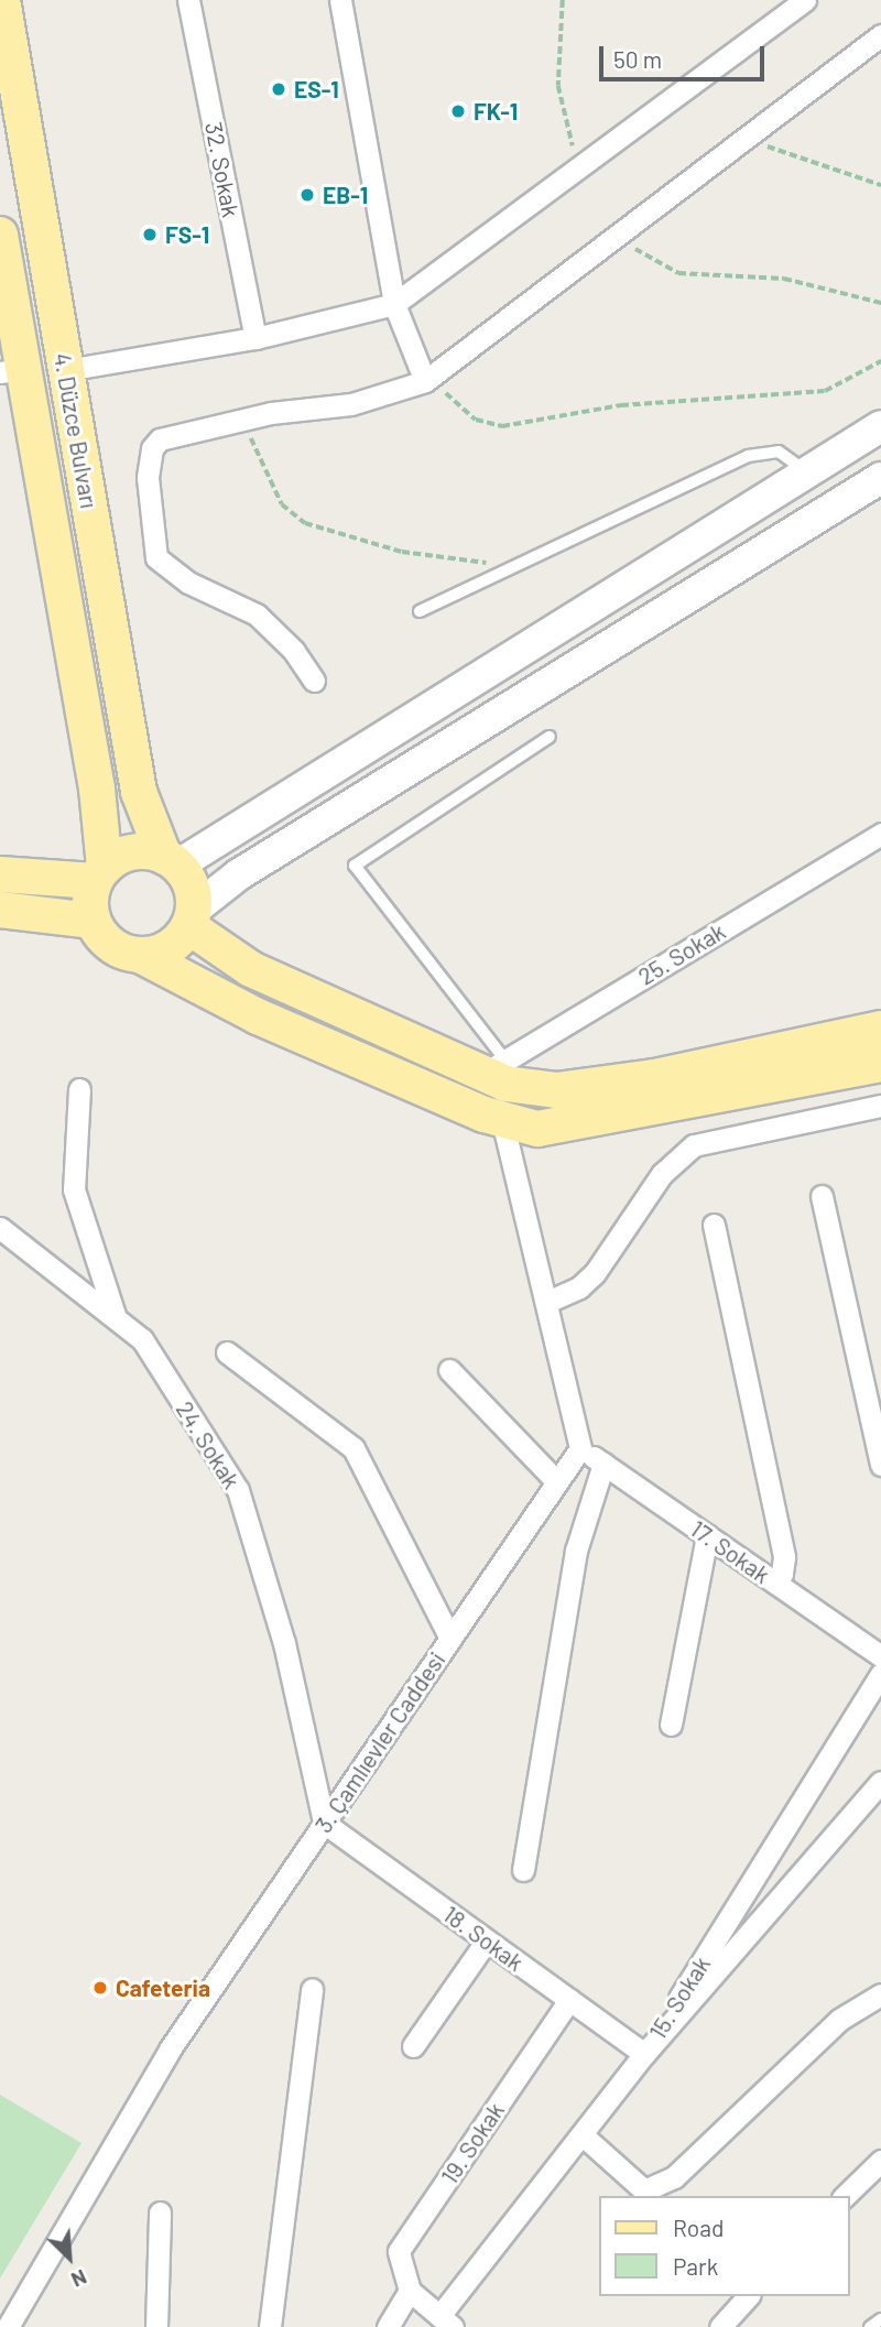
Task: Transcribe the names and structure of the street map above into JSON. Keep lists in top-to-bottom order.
{
  "streets": {
    "main road": ["4. Düzce Bulvarı"],
    "street": [
      "32. Sokak",
      "25. Sokak",
      "24. Sokak",
      "17. Sokak",
      "3. Çamlıevler Caddesi",
      "18. Sokak",
      "15. Sokak",
      "19. Sokak"
    ]
  },
  "crossings": [
    ["24. Sokak", "3. Çamlıevler Caddesi"],
    ["24. Sokak", "18. Sokak"],
    ["17. Sokak", "3. Çamlıevler Caddesi"],
    ["3. Çamlıevler Caddesi", "18. Sokak"],
    ["18. Sokak", "15. Sokak"],
    ["18. Sokak", "19. Sokak"]
  ],
  "places": [
    "ES-1",
    "FK-1",
    "EB-1",
    "FS-1",
    "Cafeteria"
  ],
  "legend": ["Road", "Park"],
  "scale_bar": "50 m",
  "north": "bottom right"
}
